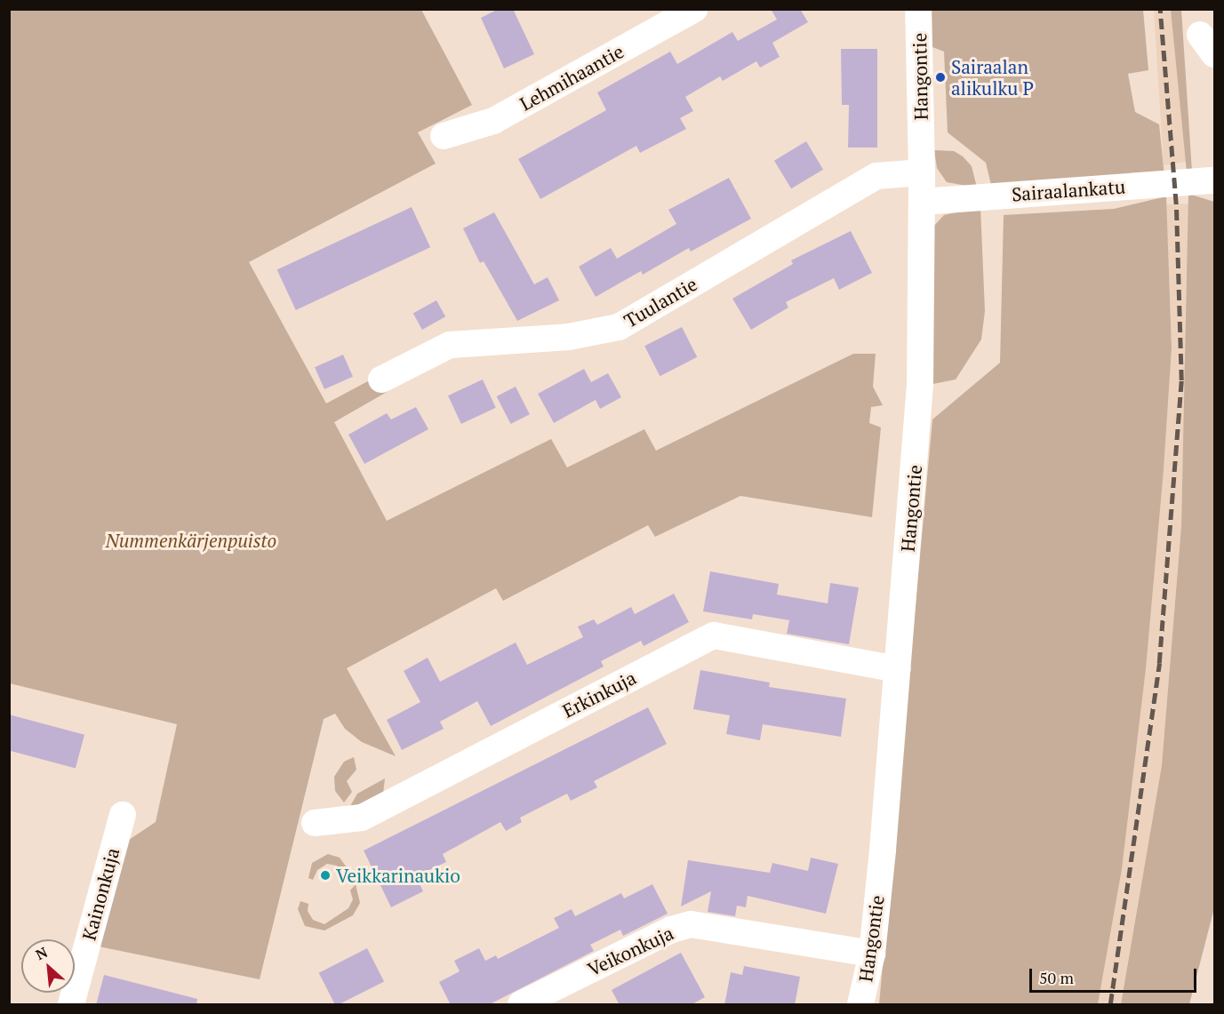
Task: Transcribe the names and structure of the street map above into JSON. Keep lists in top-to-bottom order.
{
  "streets": {
    "street": [
      "Hangontie",
      "Lehmihaantie",
      "Sairaalankatu",
      "Tuulantie",
      "Erkinkuja",
      "Kainonkuja",
      "Veikonkuja"
    ]
  },
  "crossings": [
    ["Hangontie", "Sairaalankatu"],
    ["Hangontie", "Tuulantie"],
    ["Hangontie", "Erkinkuja"],
    ["Hangontie", "Veikonkuja"]
  ],
  "parks": ["Nummenkärjenpuisto"],
  "places": ["Sairaalan alikulku P", "Veikkarinaukio"],
  "scale_bar": "50 m",
  "north": "top left"
}
